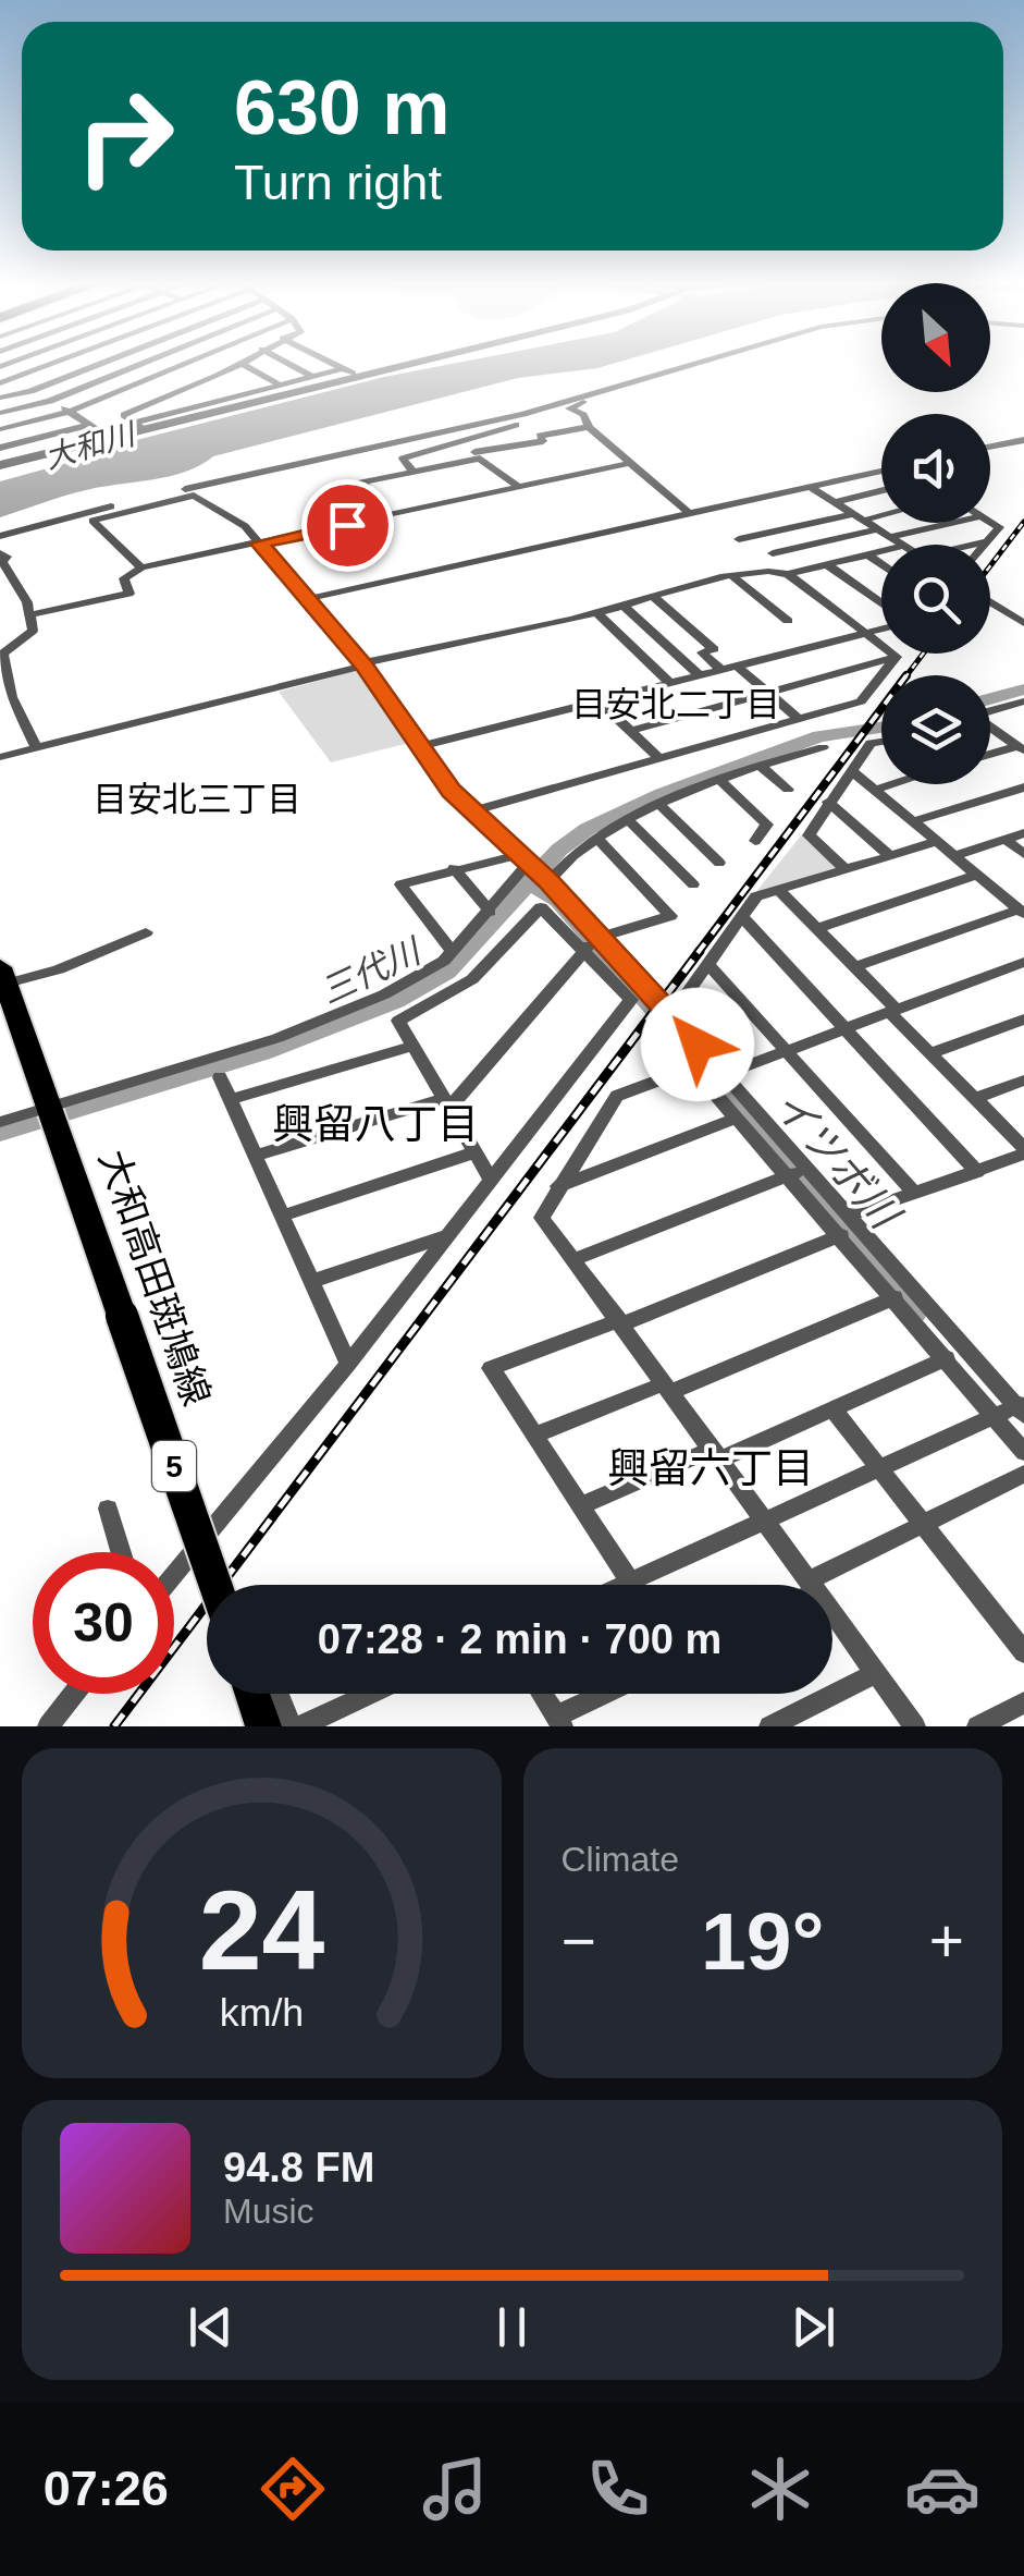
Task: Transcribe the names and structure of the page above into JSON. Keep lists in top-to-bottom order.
{
  "streets": {
    "main road": ["大和高田斑鳩線", "5"]
  },
  "districts": [
    "目安北二丁目",
    "目安北三丁目",
    "興留八丁目",
    "興留六丁目"
  ],
  "water": ["大和川", "三代川", "イツボ川"],
  "north": "bottom right",
  "page": {
    "turn": ["630 m", "Turn right"],
    "limit": "30",
    "trip": "07:28 · 2 min · 700 m",
    "tile": "Climate",
    "heat": ["−", "19°", "+"],
    "song": ["94.8 FM", "Music"],
    "tabs": "07:26",
    "gauge": ["24", "km/h"]
  }
}
